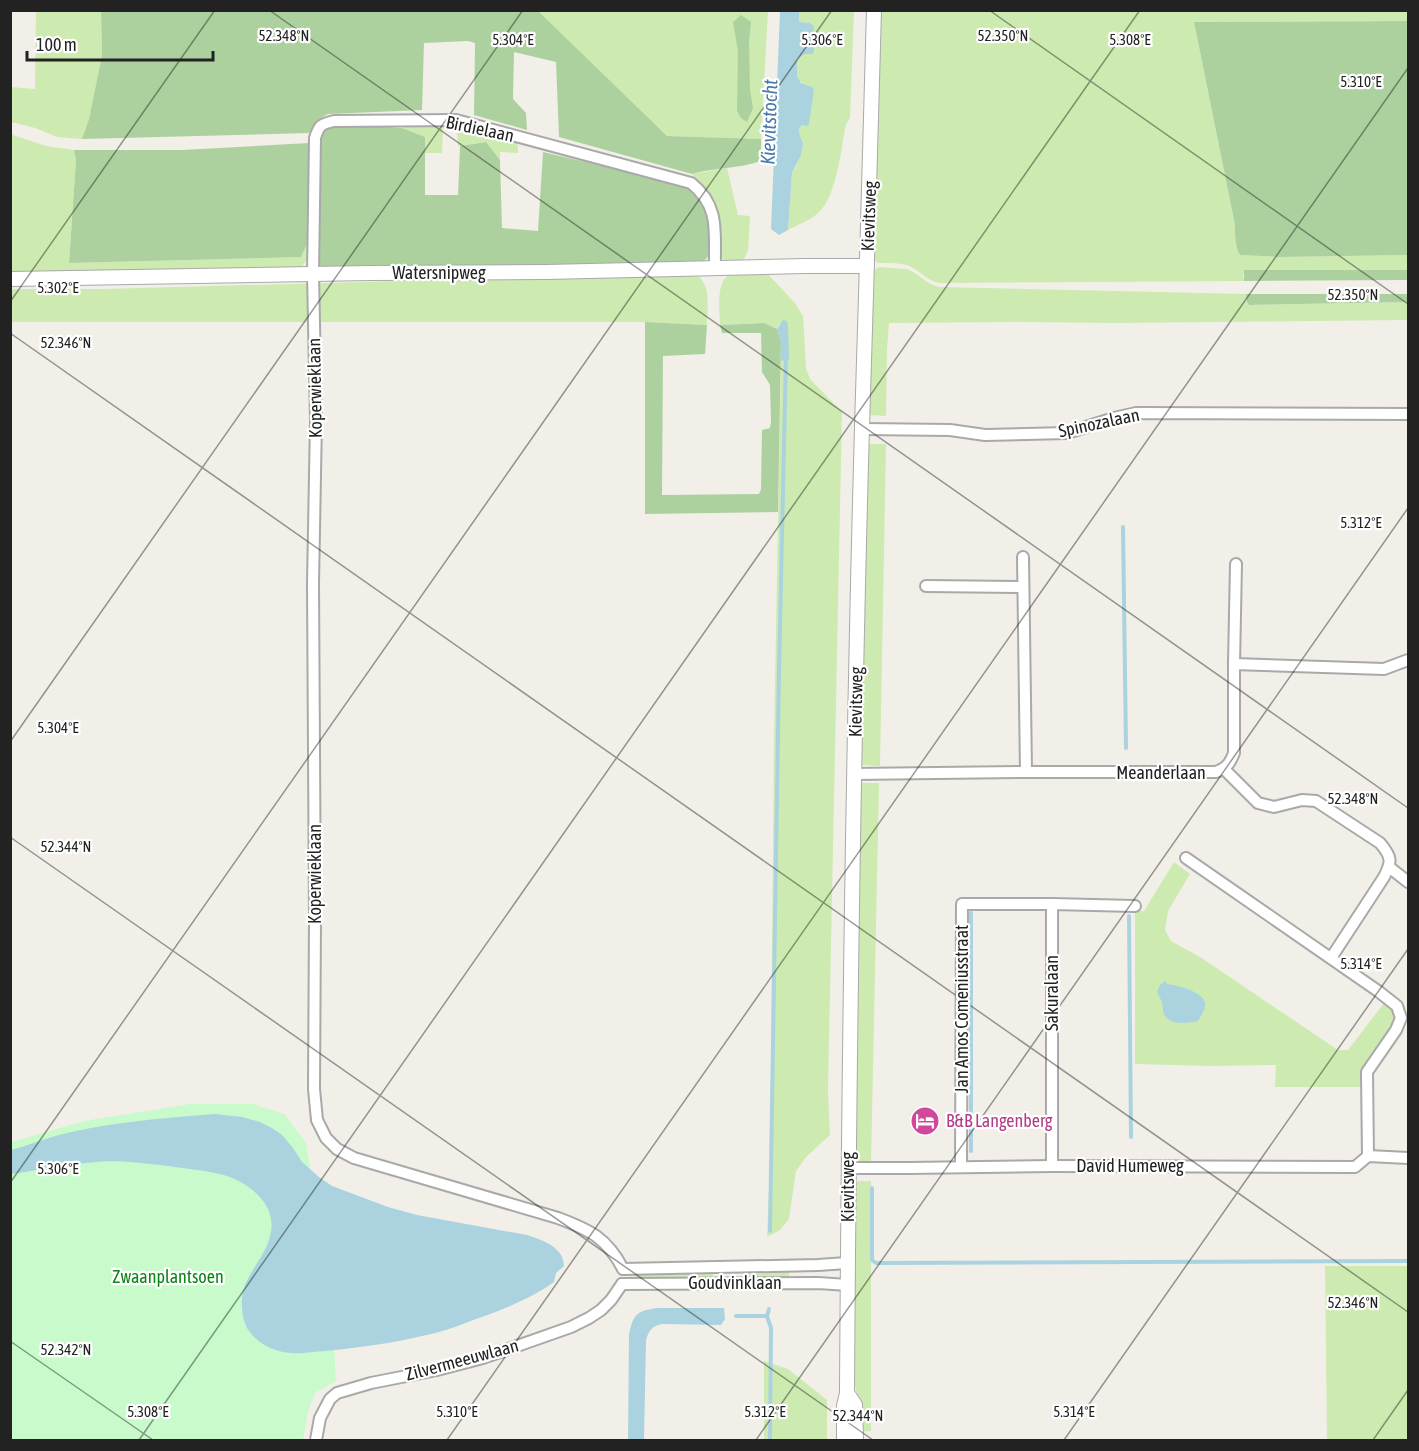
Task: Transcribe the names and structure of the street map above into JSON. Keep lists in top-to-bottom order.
{
  "streets": {
    "street": [
      "Birdielaan",
      "Kievitsweg",
      "Watersnipweg",
      "Koperwieklaan",
      "Spinozalaan",
      "Meanderlaan",
      "Sakuralaan",
      "Jan Amos Comeniusstraat",
      "David Humeweg",
      "Goudvinklaan",
      "Zilvermeeuwlaan"
    ]
  },
  "crossings": [
    ["Birdielaan", "Watersnipweg"],
    ["Birdielaan", "Koperwieklaan"],
    ["Kievitsweg", "Watersnipweg"],
    ["Kievitsweg", "Spinozalaan"],
    ["Kievitsweg", "Meanderlaan"],
    ["Kievitsweg", "David Humeweg"],
    ["Kievitsweg", "Goudvinklaan"],
    ["Watersnipweg", "Koperwieklaan"],
    ["Koperwieklaan", "Goudvinklaan"],
    ["Sakuralaan", "Jan Amos Comeniusstraat"],
    ["Sakuralaan", "David Humeweg"],
    ["Jan Amos Comeniusstraat", "David Humeweg"],
    ["Goudvinklaan", "Zilvermeeuwlaan"]
  ],
  "water": ["Kievitstocht"],
  "parks": ["Zwaanplantsoen"],
  "places": {
    "hotel": ["B&B Langenberg"]
  },
  "scale_bar": "100 m",
  "coordinates": [
    "52.348°N",
    "52.350°N",
    "5.304°E",
    "5.306°E",
    "5.308°E",
    "5.310°E",
    "5.302°E",
    "52.346°N",
    "5.312°E",
    "52.344°N",
    "5.314°E",
    "52.342°N"
  ]
}
